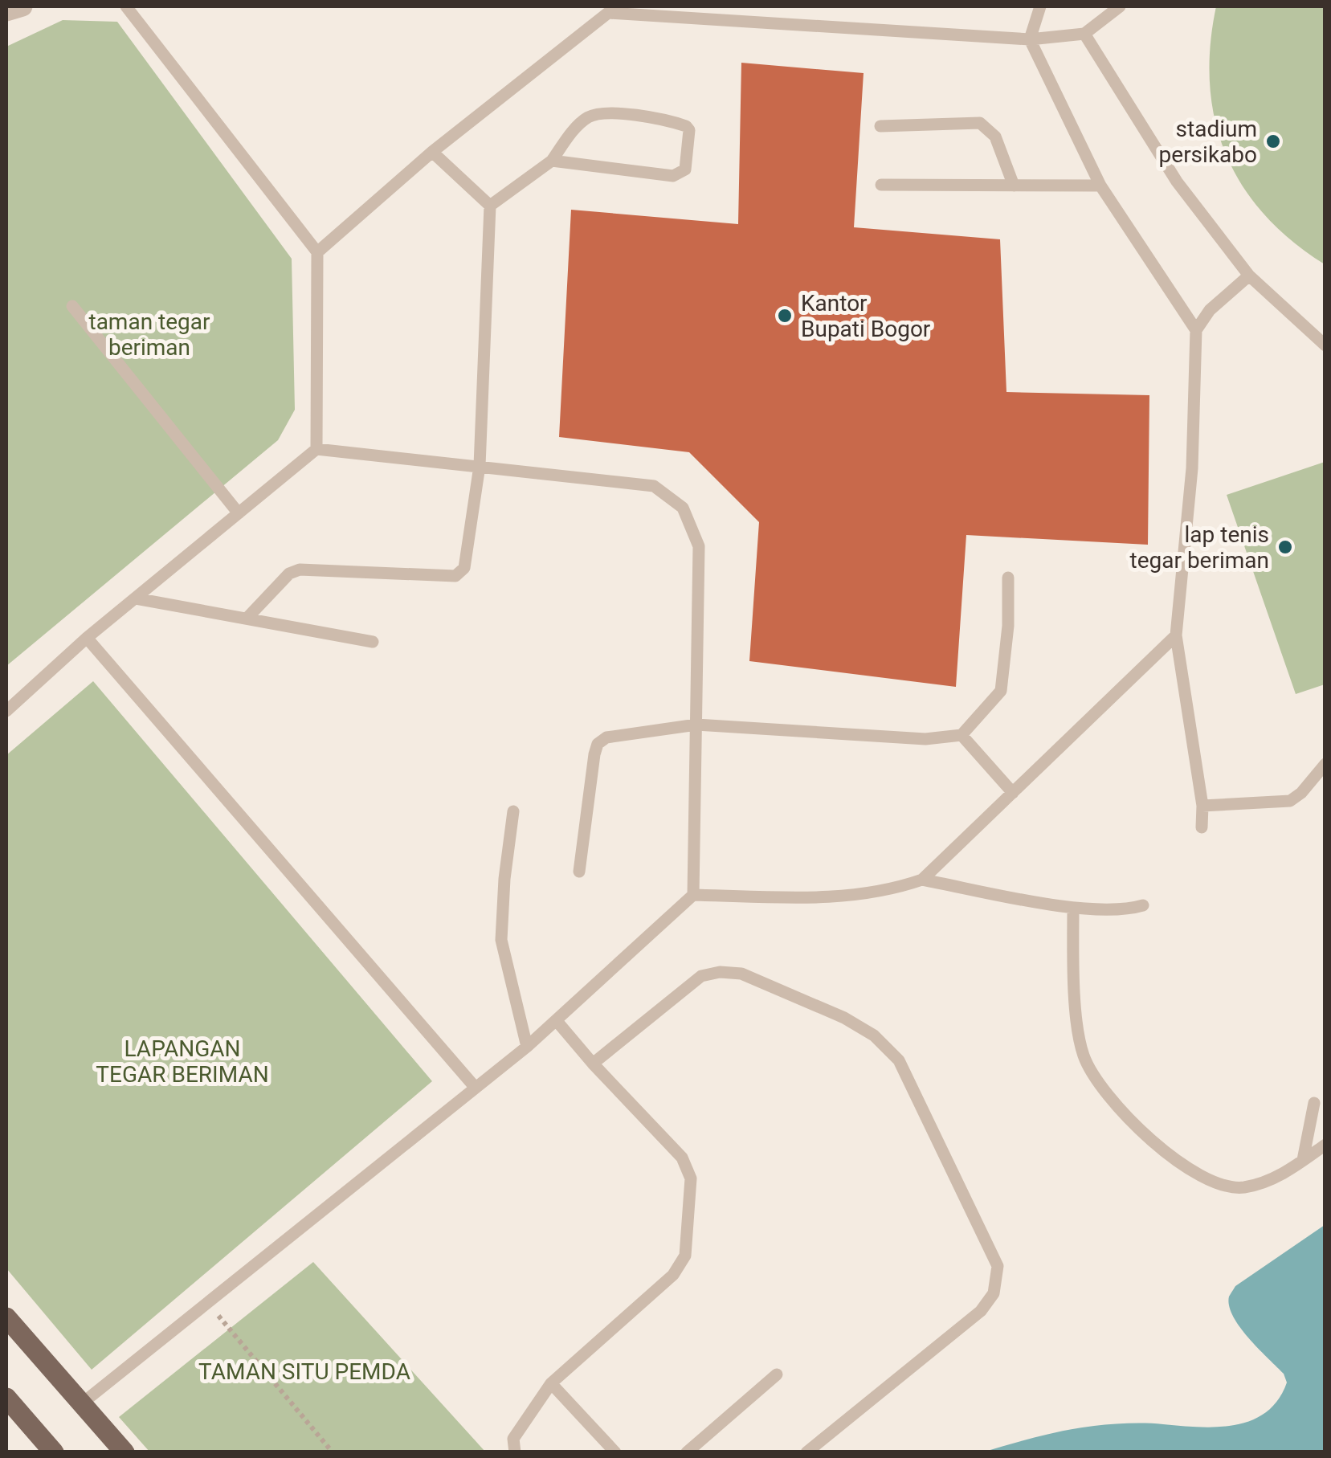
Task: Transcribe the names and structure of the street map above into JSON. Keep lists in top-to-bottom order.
{
  "parks": ["taman tegar beriman", "LAPANGAN TEGAR BERIMAN", "TAMAN SITU PEMDA"],
  "places": ["stadium persikabo", "Kantor Bupati Bogor", "lap tenis tegar beriman"]
}
